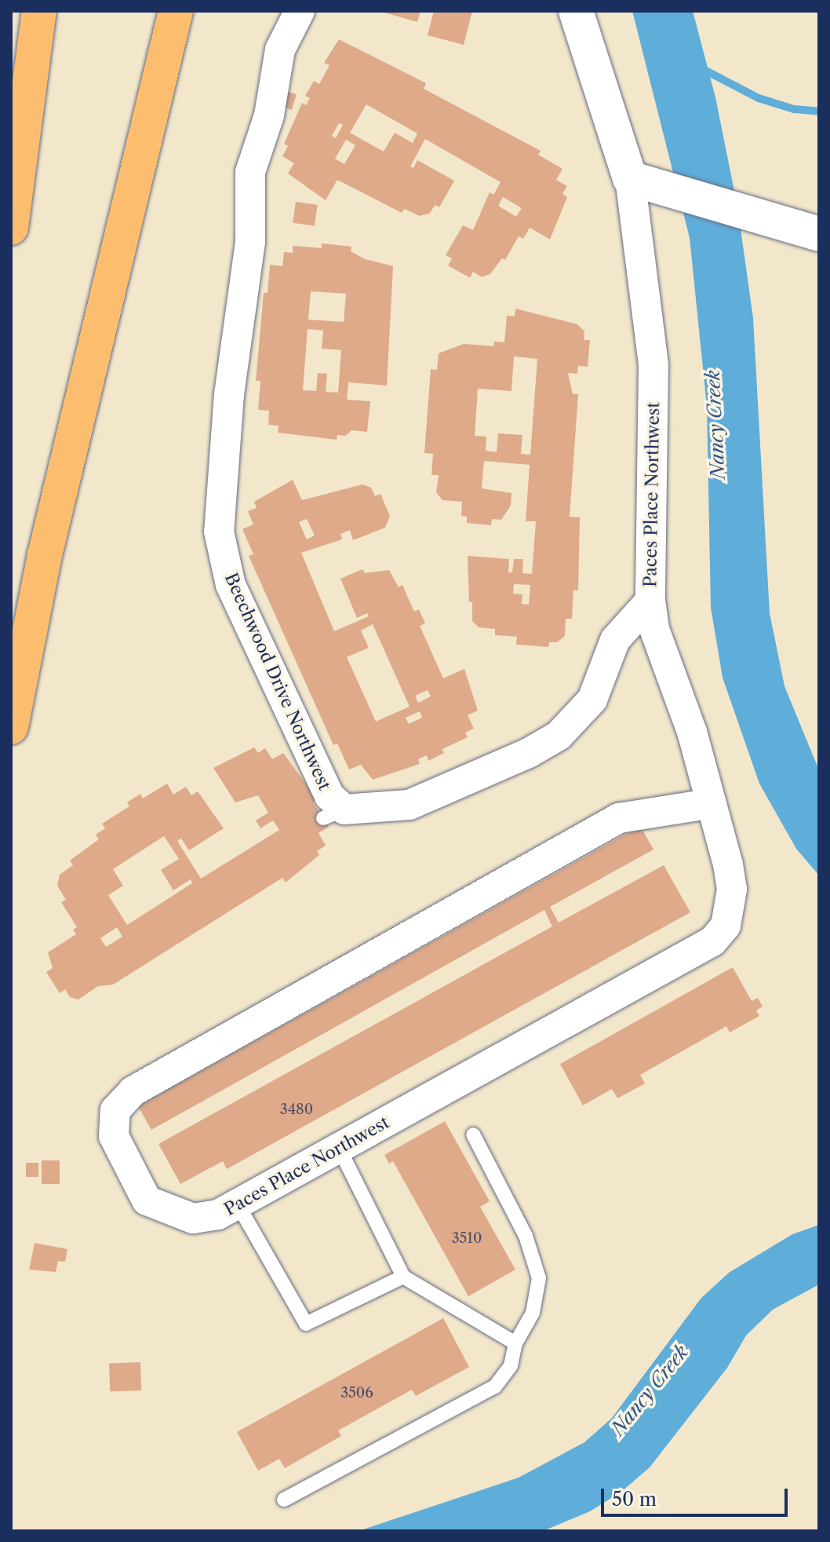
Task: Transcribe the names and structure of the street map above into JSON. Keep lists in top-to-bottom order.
{
  "streets": {
    "street": ["Paces Place Northwest", "Beechwood Drive Northwest"]
  },
  "crossings": [
    ["Paces Place Northwest", "Beechwood Drive Northwest"]
  ],
  "water": ["Nancy Creek"],
  "house_numbers": ["3480", "3510", "3506"],
  "scale_bar": "50 m"
}
